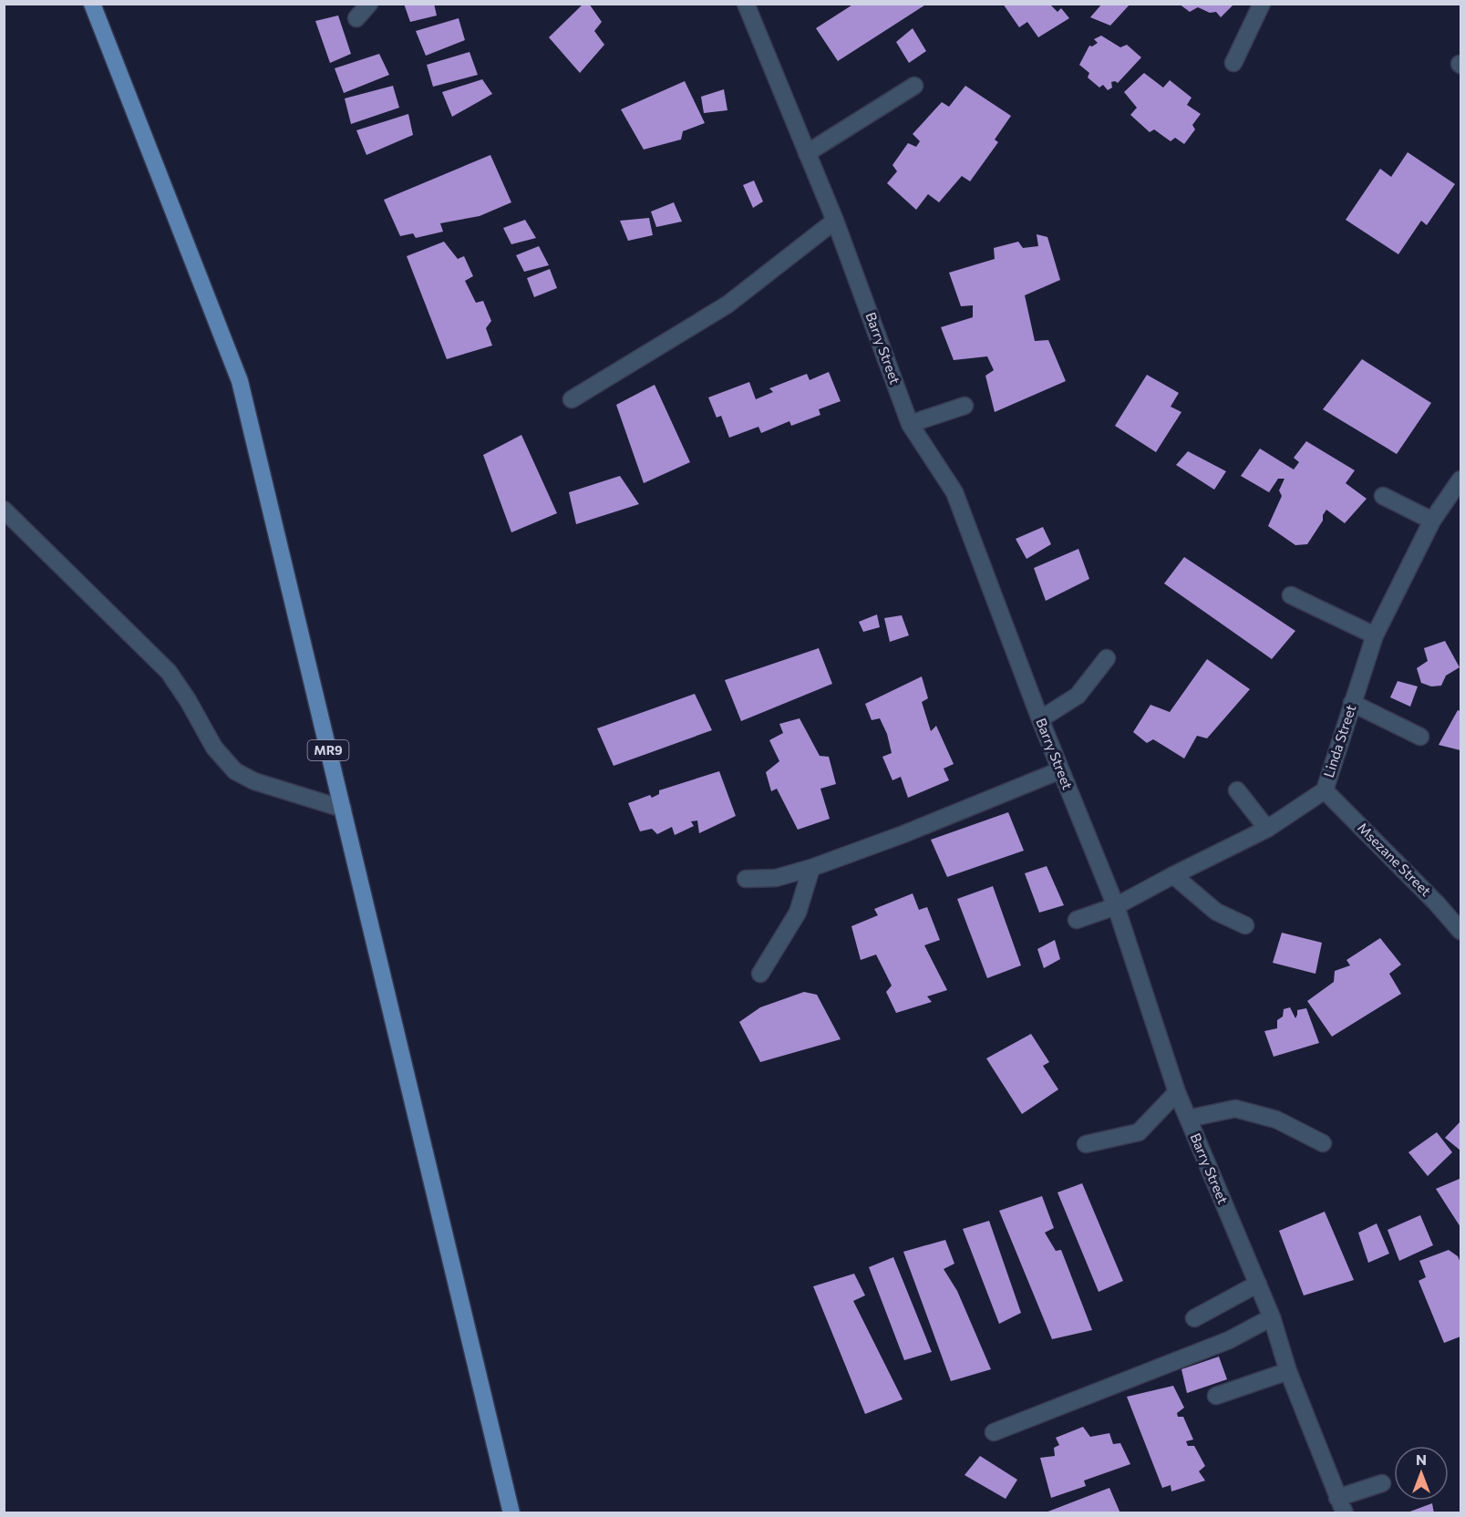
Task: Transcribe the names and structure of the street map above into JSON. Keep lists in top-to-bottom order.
{
  "streets": {
    "main road": ["MR9"],
    "street": ["Barry Street", "Linda Street", "Msezane Street"]
  },
  "crossings": [
    ["Barry Street", "Linda Street"],
    ["Linda Street", "Msezane Street"]
  ],
  "north": "top"
}
